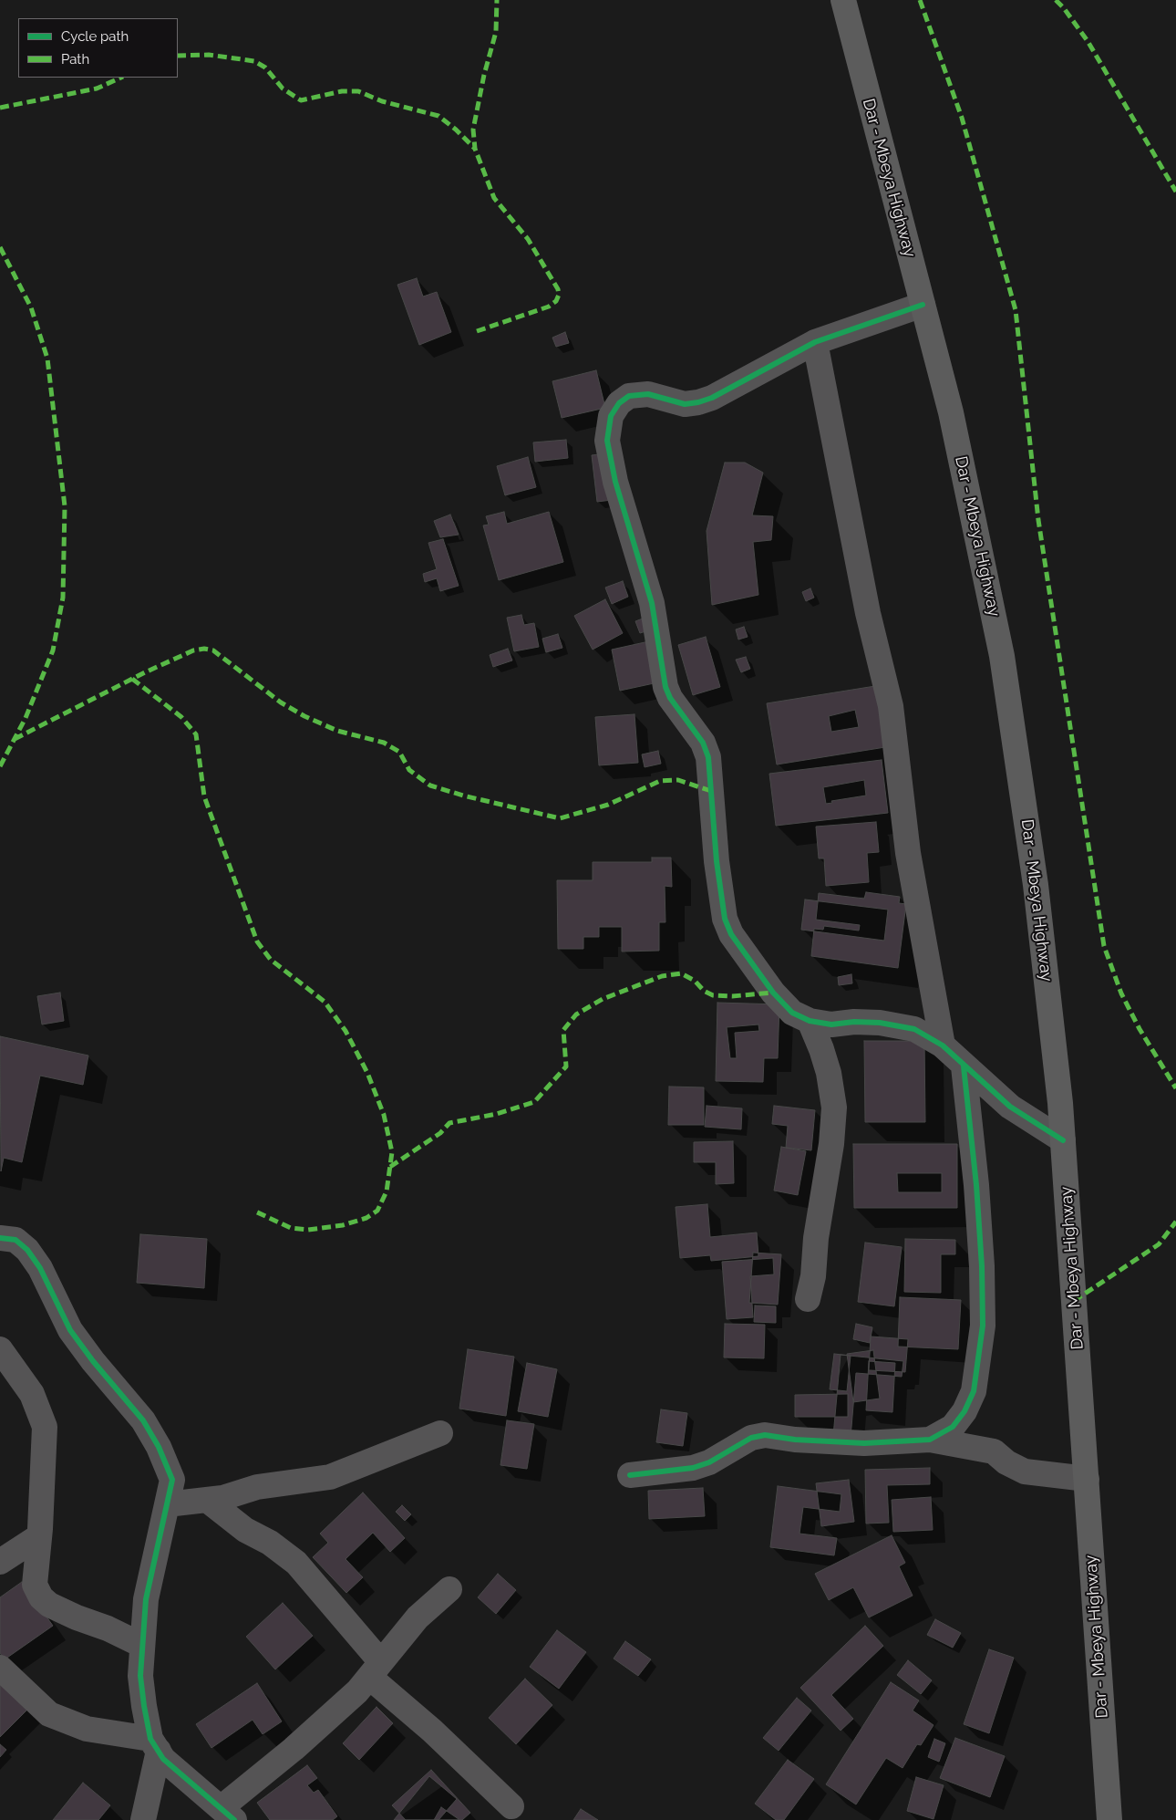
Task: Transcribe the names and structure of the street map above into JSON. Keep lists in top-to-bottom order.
{
  "streets": {
    "highway": ["Dar - Mbeya Highway"]
  },
  "legend": ["Cycle path", "Path"]
}
